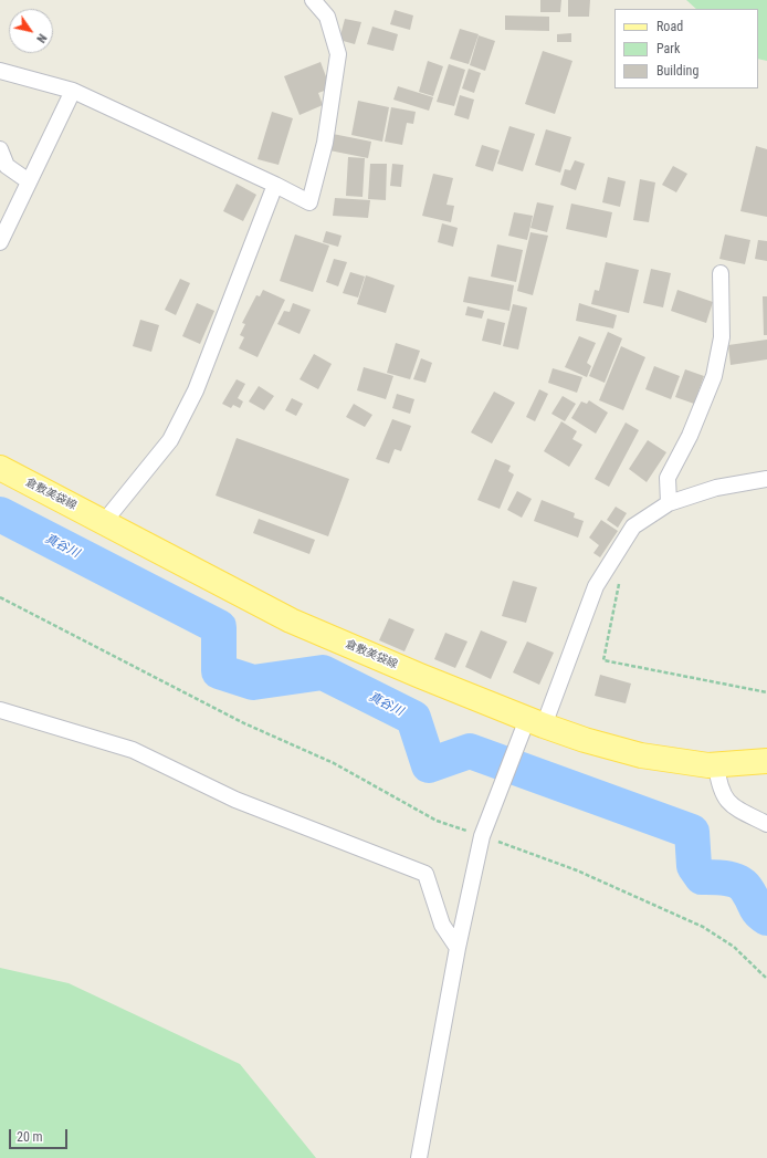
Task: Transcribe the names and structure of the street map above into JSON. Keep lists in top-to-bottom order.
{
  "streets": {
    "main road": ["倉敷美袋線"]
  },
  "water": ["真谷川"],
  "legend": ["Road", "Park", "Building"],
  "scale_bar": "20 m",
  "north": "bottom right"
}
